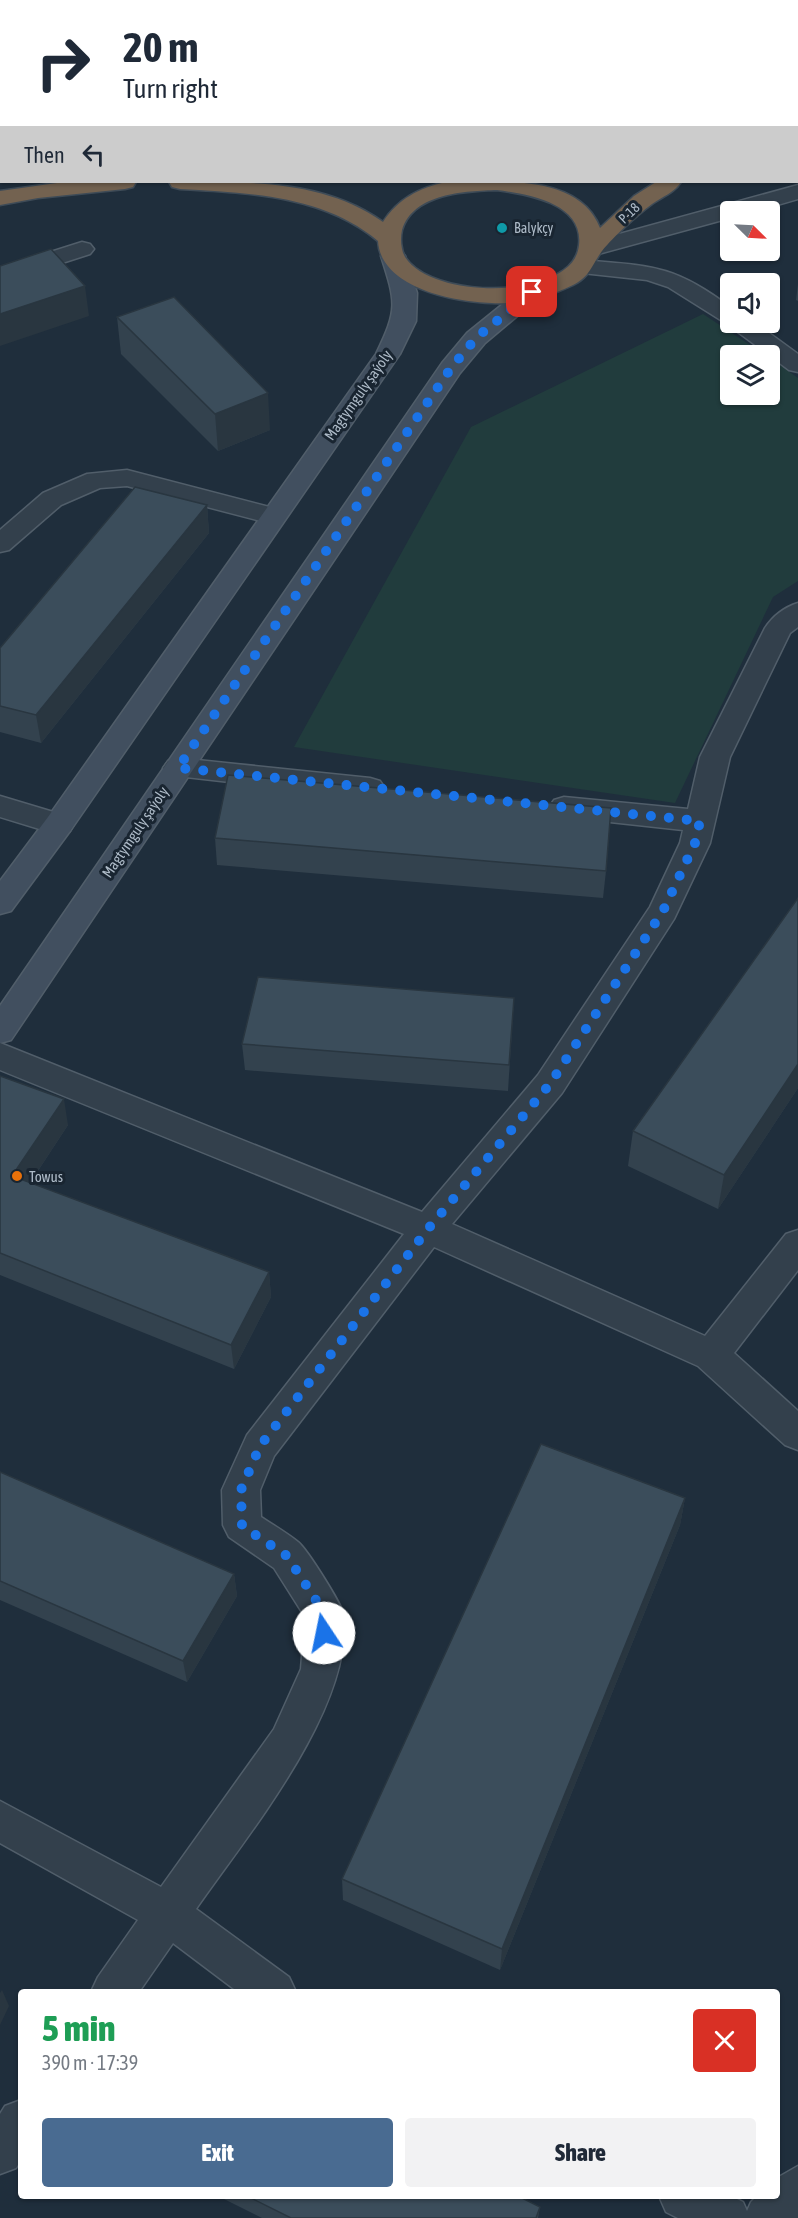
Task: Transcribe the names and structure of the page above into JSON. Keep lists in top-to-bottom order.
{
  "streets": {
    "highway": ["P-18"],
    "street": ["Magtymguly şaýoly"]
  },
  "crossings": [
    ["P-18", "Magtymguly şaýoly"]
  ],
  "places": ["Balykçy", "Towus"],
  "north": "bottom right",
  "page": {
    "turn": ["20 m", "Turn right"],
    "then": "Then",
    "heading": ["5 min", "390 m · 17:39"],
    "buttons": ["Exit", "Share"]
  }
}
